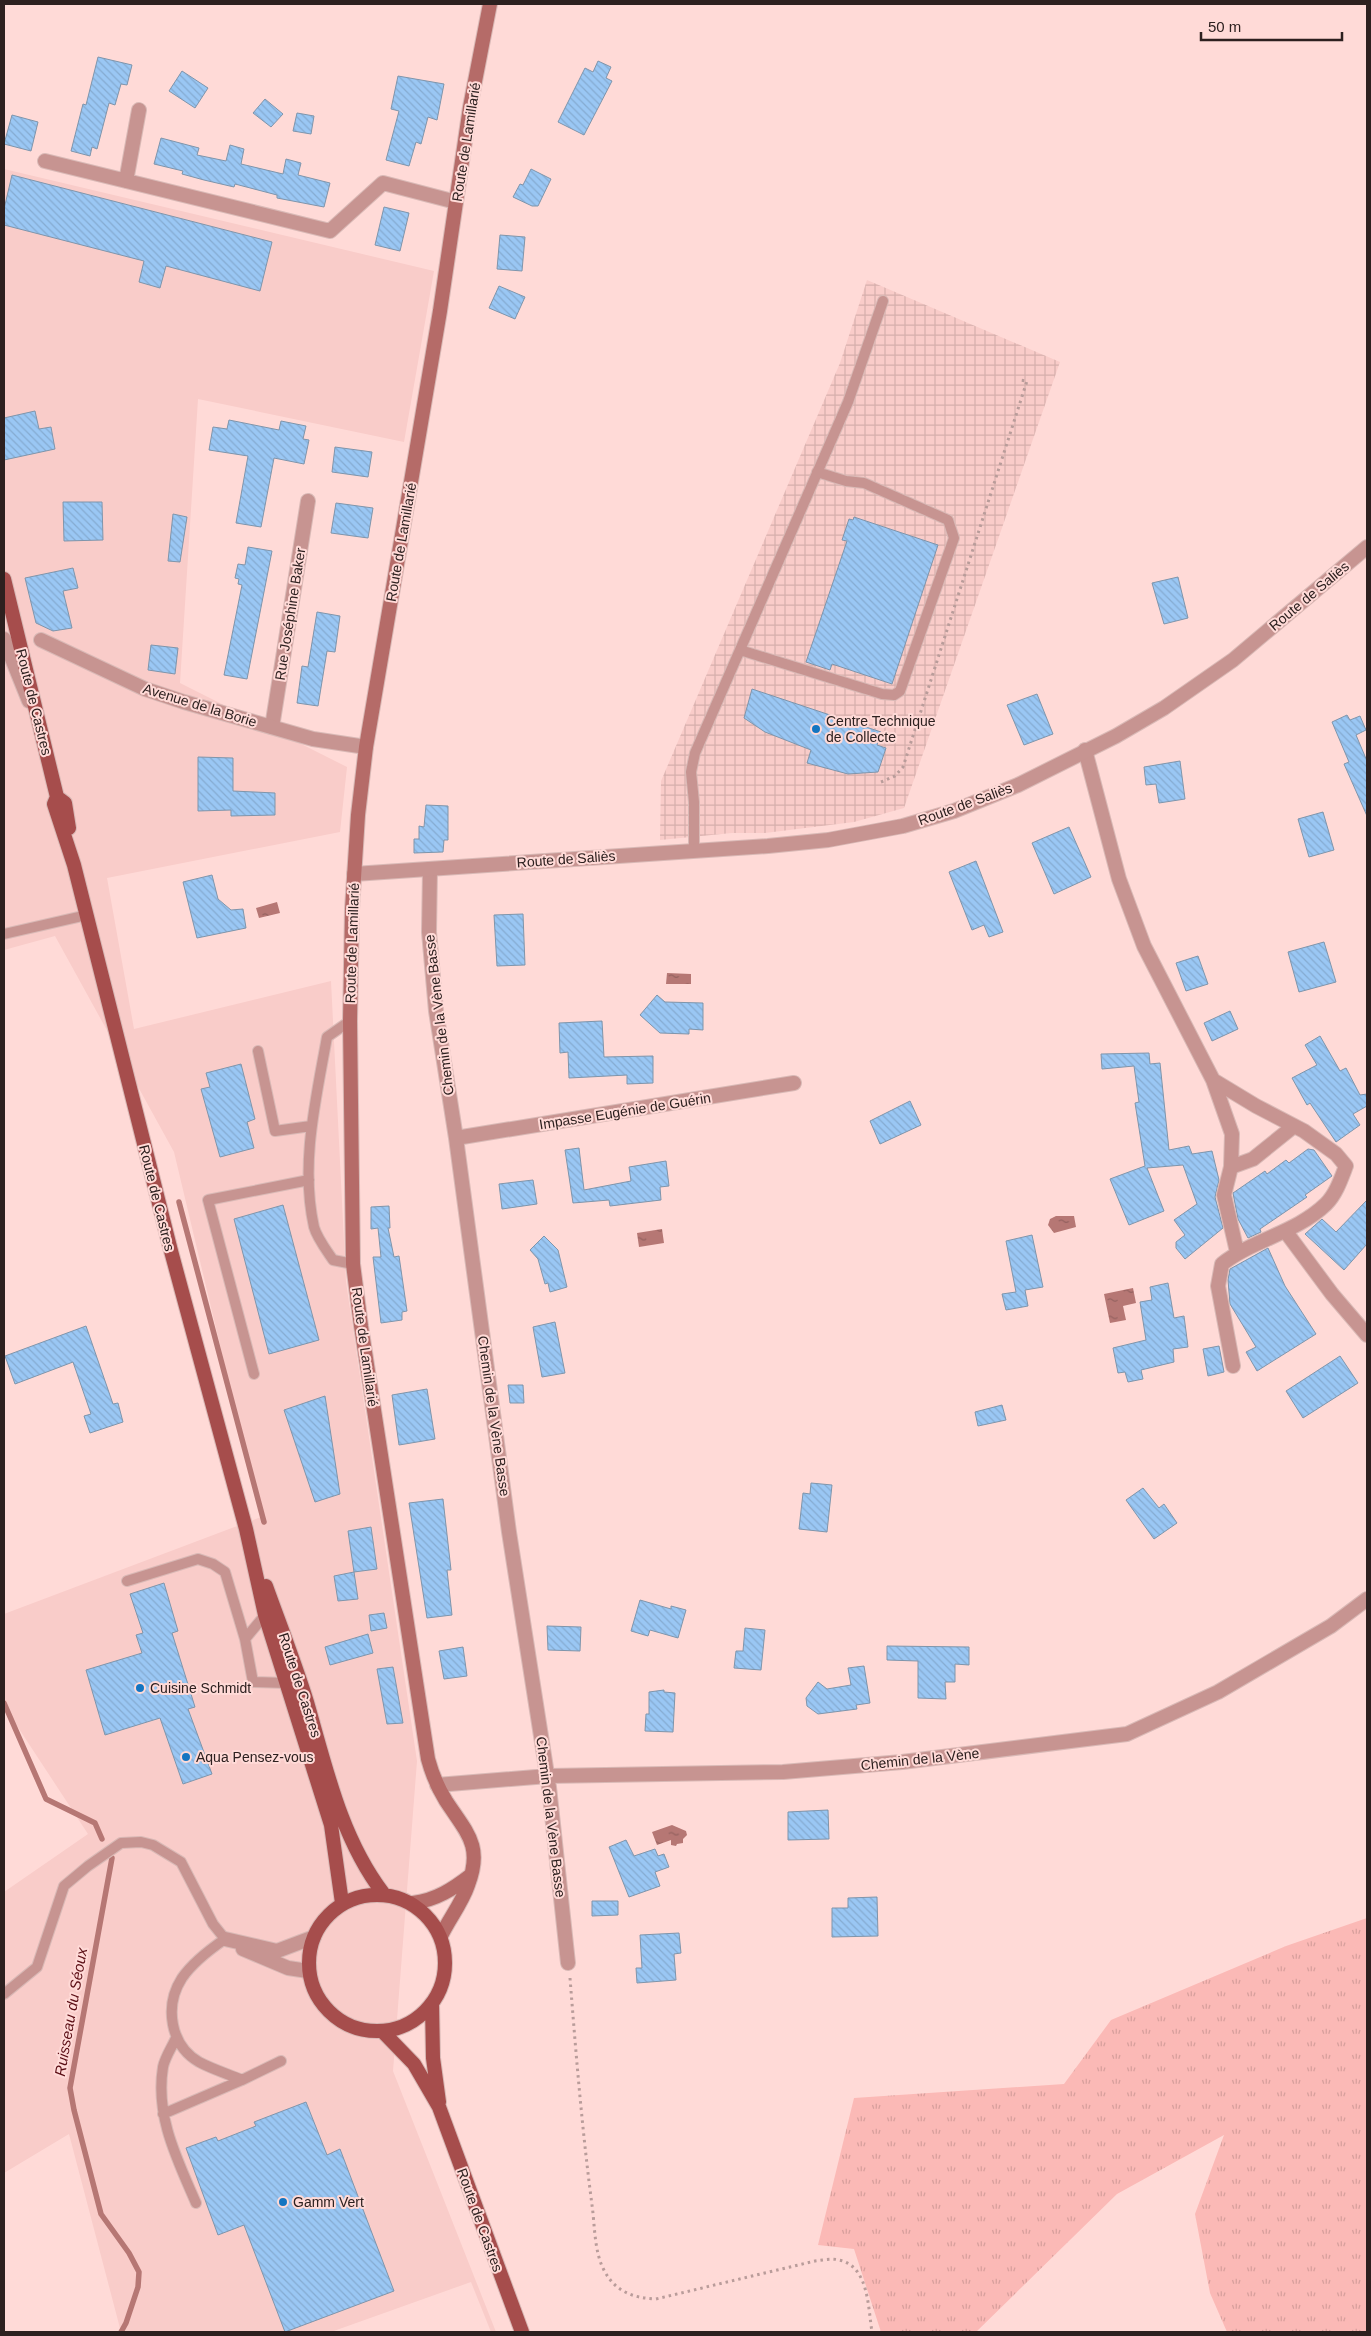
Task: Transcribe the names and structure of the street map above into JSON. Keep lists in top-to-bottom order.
{
  "streets": {
    "main road": ["Route de Lamillarié", "Route de Castres"],
    "street": [
      "Route de Saliès",
      "Rue Joséphine Baker",
      "Avenue de la Borie",
      "Chemin de la Vène Basse",
      "Impasse Eugénie de Guérin",
      "Chemin de la Vène"
    ]
  },
  "crossings": [
    ["Route de Lamillarié", "Route de Saliès"],
    ["Route de Lamillarié", "Route de Castres"],
    ["Route de Lamillarié", "Avenue de la Borie"],
    ["Route de Lamillarié", "Chemin de la Vène"],
    ["Route de Saliès", "Chemin de la Vène Basse"],
    ["Rue Joséphine Baker", "Avenue de la Borie"],
    ["Chemin de la Vène Basse", "Impasse Eugénie de Guérin"],
    ["Chemin de la Vène Basse", "Chemin de la Vène"]
  ],
  "water": ["Ruisseau du Séoux"],
  "places": [
    "Centre Technique de Collecte",
    "Cuisine Schmidt",
    "Aqua Pensez-vous",
    "Gamm Vert"
  ],
  "scale_bar": "50 m"
}
